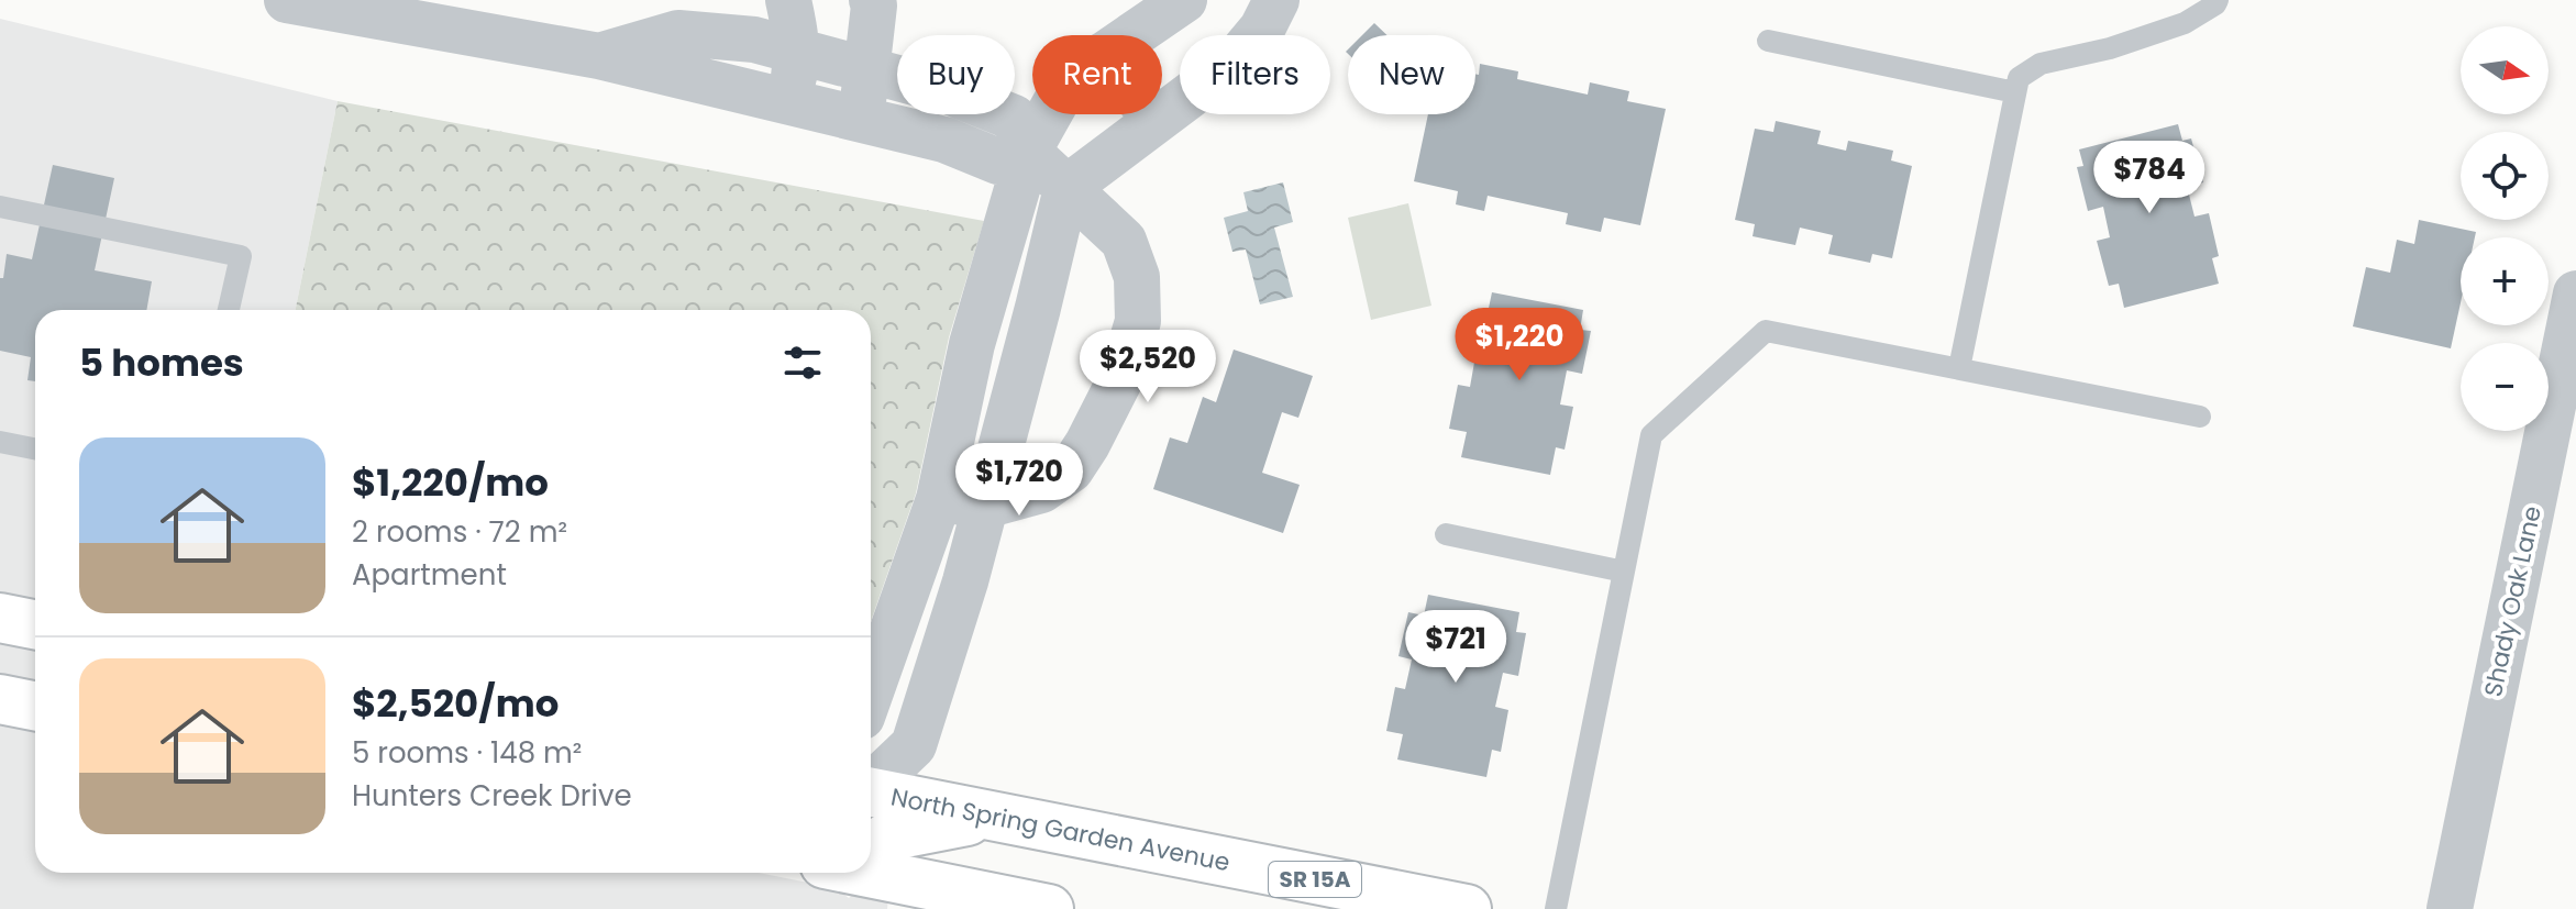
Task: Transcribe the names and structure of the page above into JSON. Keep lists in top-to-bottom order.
{
  "streets": {
    "highway": ["North Spring Garden Avenue", "SR 15A"],
    "street": ["Shady Oak Lane"]
  },
  "north": "right",
  "page": {
    "map_buttons": ["+", "−"],
    "chip": [
      "Buy",
      "Rent",
      "Filters",
      "New"
    ],
    "price": [
      "$784",
      "$1,220",
      "$2,520",
      "$1,720",
      "$721"
    ],
    "heading": "5 homes",
    "list": [
      {
        "name": "$1,220/mo",
        "note": "2 rooms · 72 m² · Apartment"
      },
      {
        "name": "$2,520/mo",
        "note": "5 rooms · 148 m² · Hunters Creek Drive"
      }
    ]
  }
}
